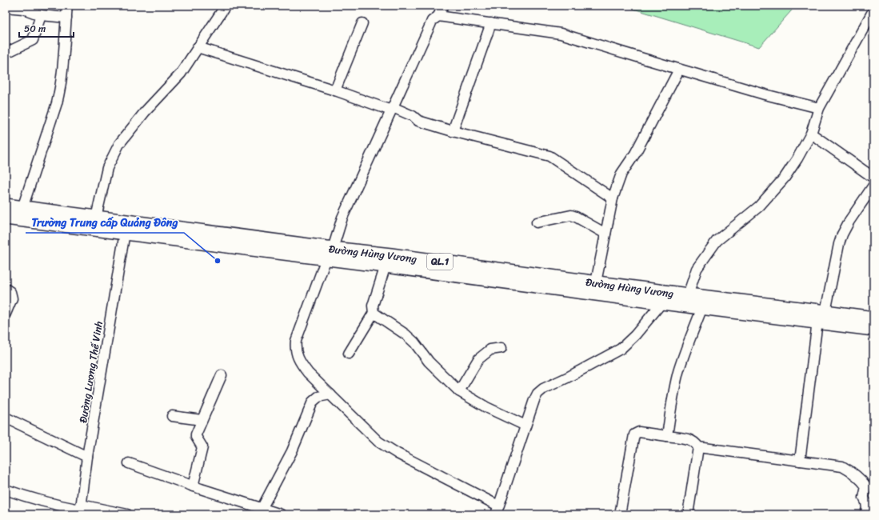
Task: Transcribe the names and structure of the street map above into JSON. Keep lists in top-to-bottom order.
{
  "streets": {
    "highway": ["Đường Hùng Vương", "QL.1"],
    "street": ["Đường Lương Thế Vinh"]
  },
  "crossings": [
    ["Đường Hùng Vương", "Đường Lương Thế Vinh"]
  ],
  "places": ["Trường Trung cấp Quảng Đông"],
  "scale_bar": "50 m"
}
